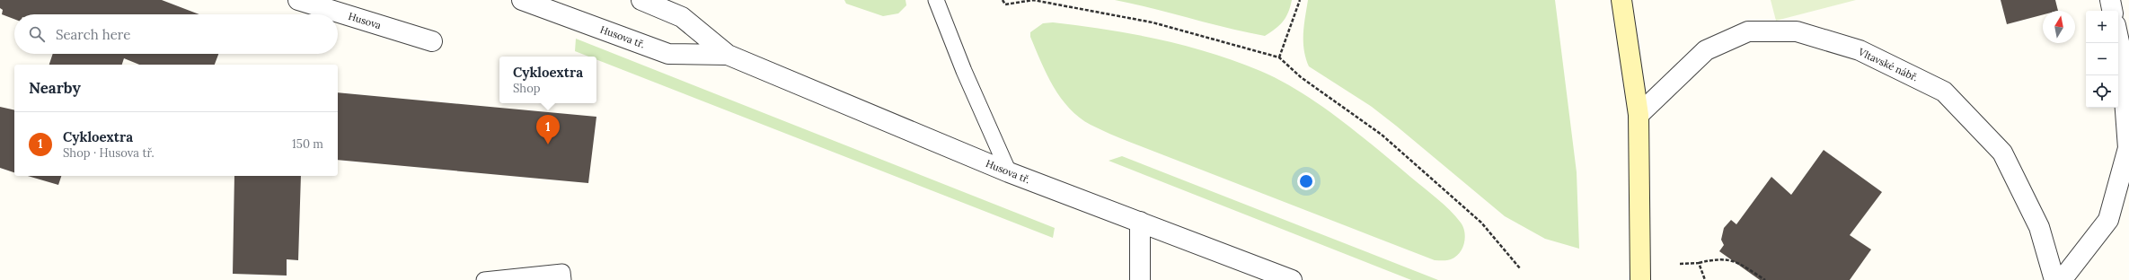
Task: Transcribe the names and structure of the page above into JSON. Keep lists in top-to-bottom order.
{
  "streets": {
    "street": ["Husova", "Husova tř.", "Vltavské nábř."]
  },
  "north": "top",
  "page": {
    "map_buttons": ["+", "−"],
    "search": "Search here",
    "popup": ["Cykloextra", "Shop"],
    "heading": "Nearby",
    "list": [
      {
        "mark": "1",
        "name": "Cykloextra",
        "note": "Shop · Husova tř.",
        "value": "150 m"
      }
    ],
    "pins": "1"
  }
}
